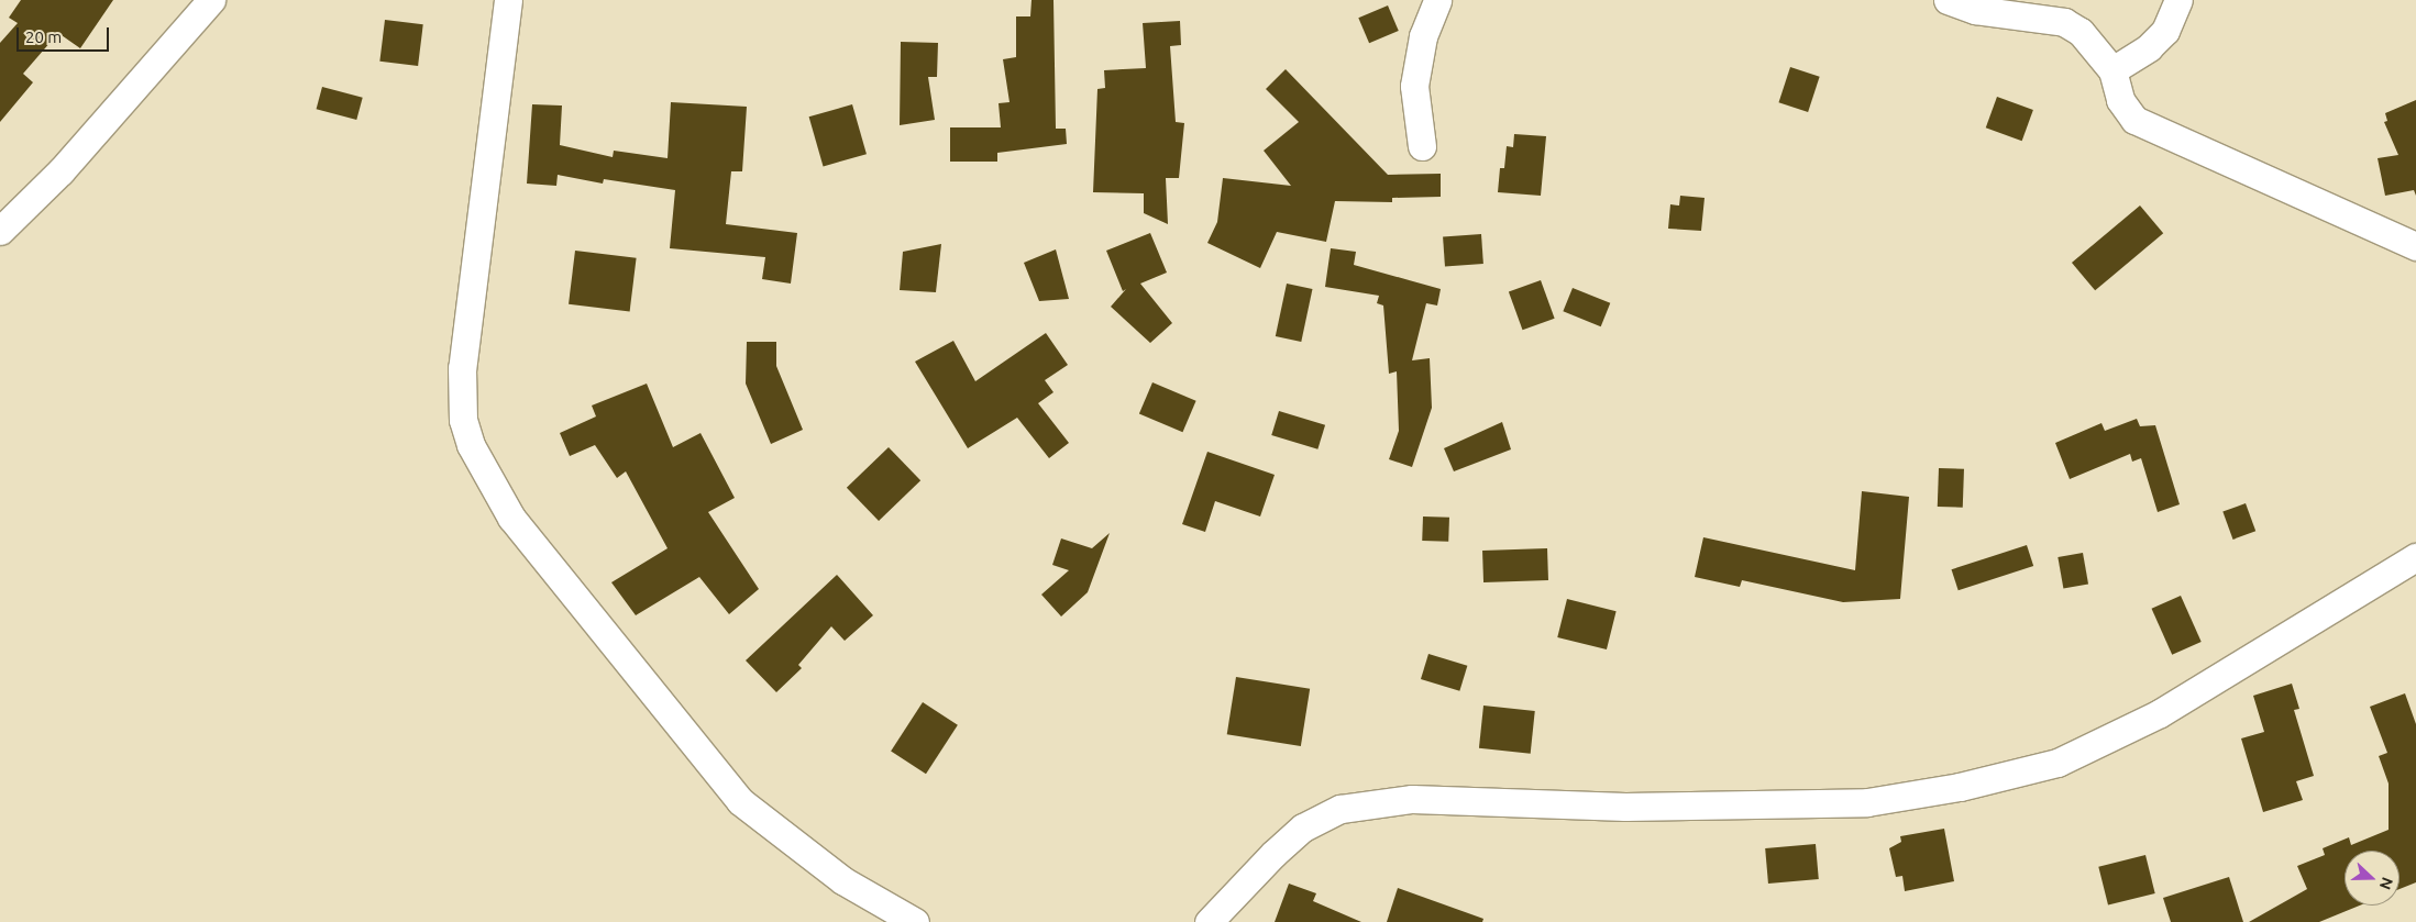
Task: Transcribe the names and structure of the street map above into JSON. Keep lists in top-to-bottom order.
{
  "scale_bar": "20 m",
  "north": "right"
}
